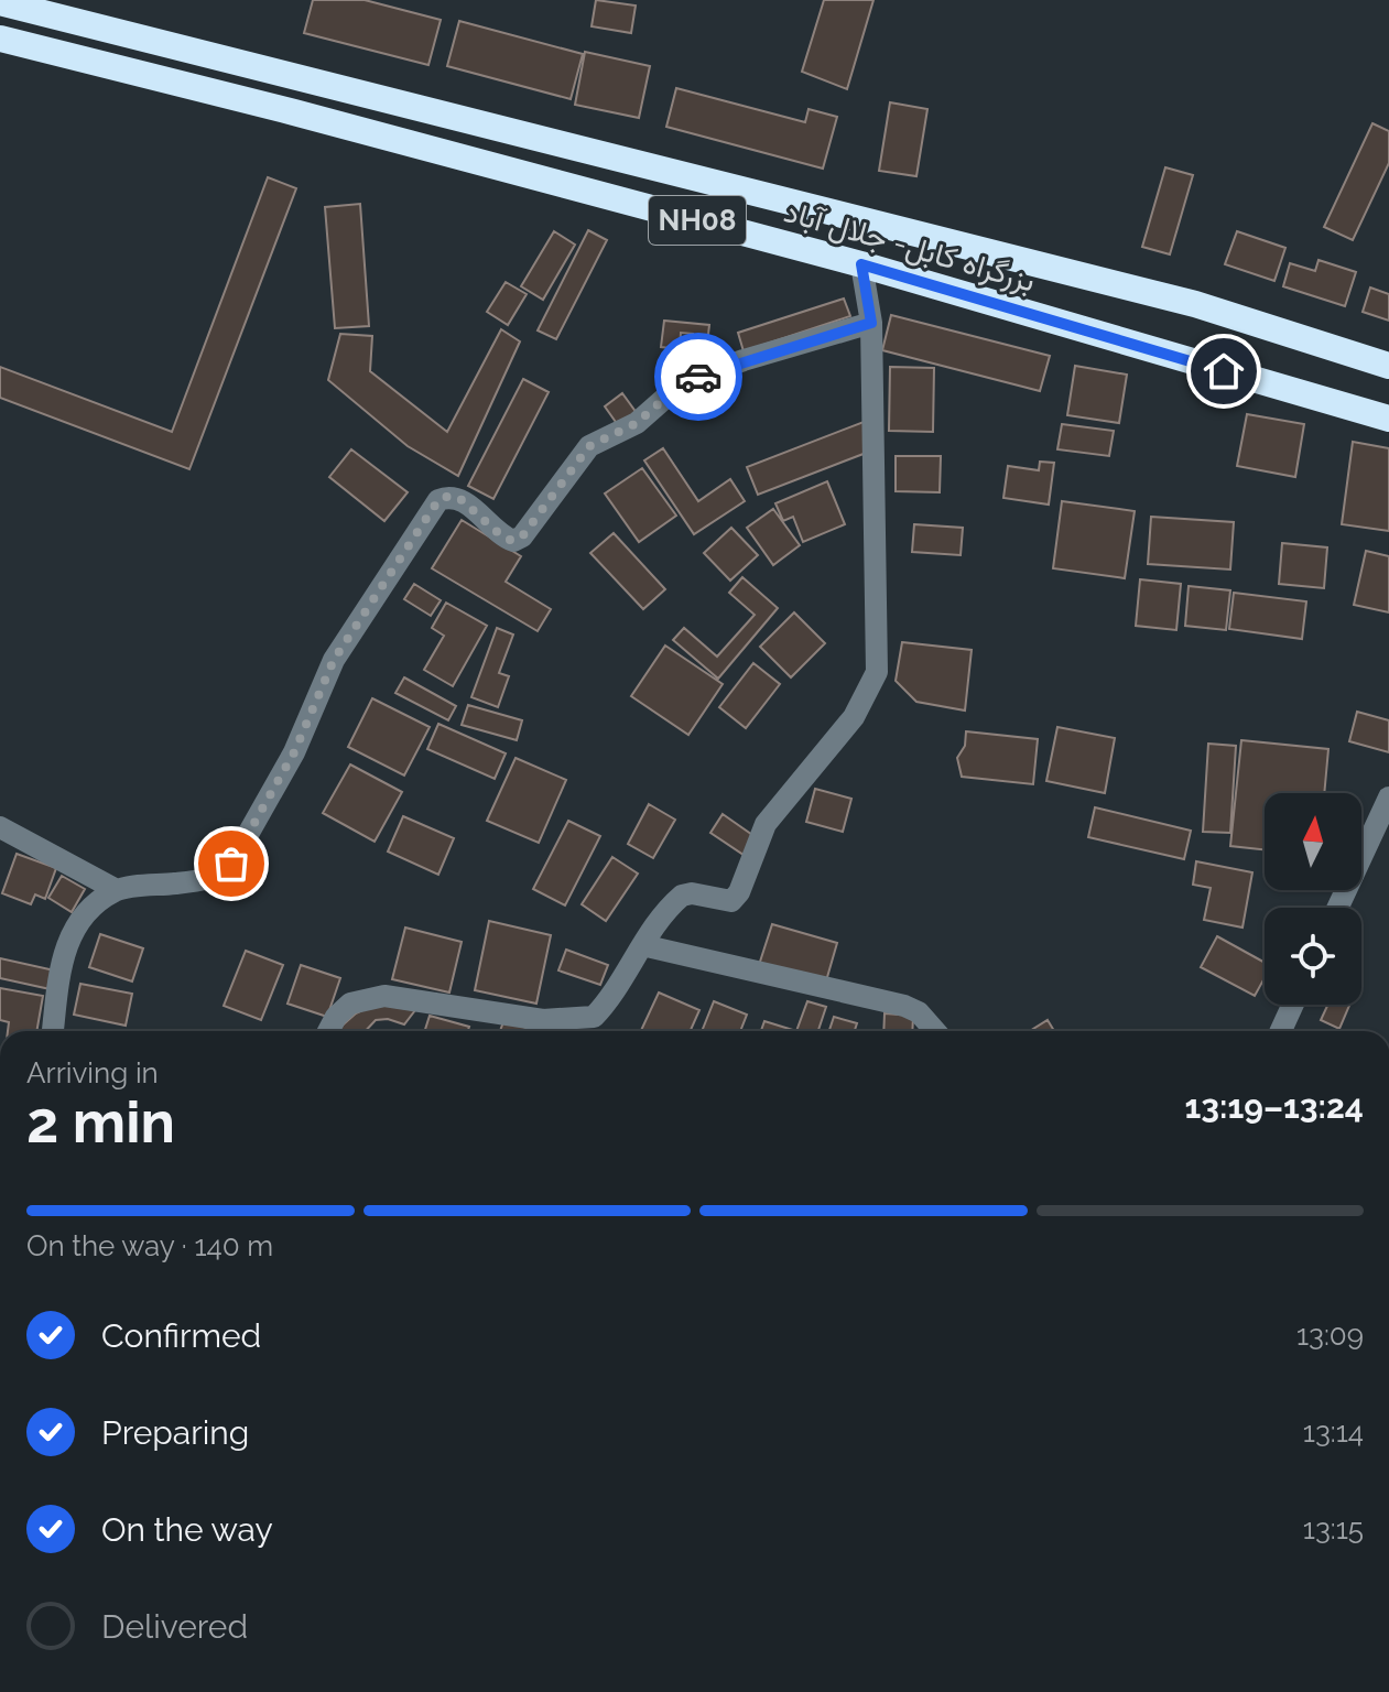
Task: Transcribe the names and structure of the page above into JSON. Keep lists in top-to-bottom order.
{
  "streets": {
    "highway": ["NH08", "بزرگراه کابل- جلال آباد"]
  },
  "north": "top",
  "page": {
    "heading": ["2 min", "Arriving in", "13:19–13:24"],
    "bar": "On the way · 140 m",
    "list": [
      ["Confirmed", "13:09"],
      ["Preparing", "13:14"],
      ["On the way", "13:15"],
      "Delivered"
    ]
  }
}
